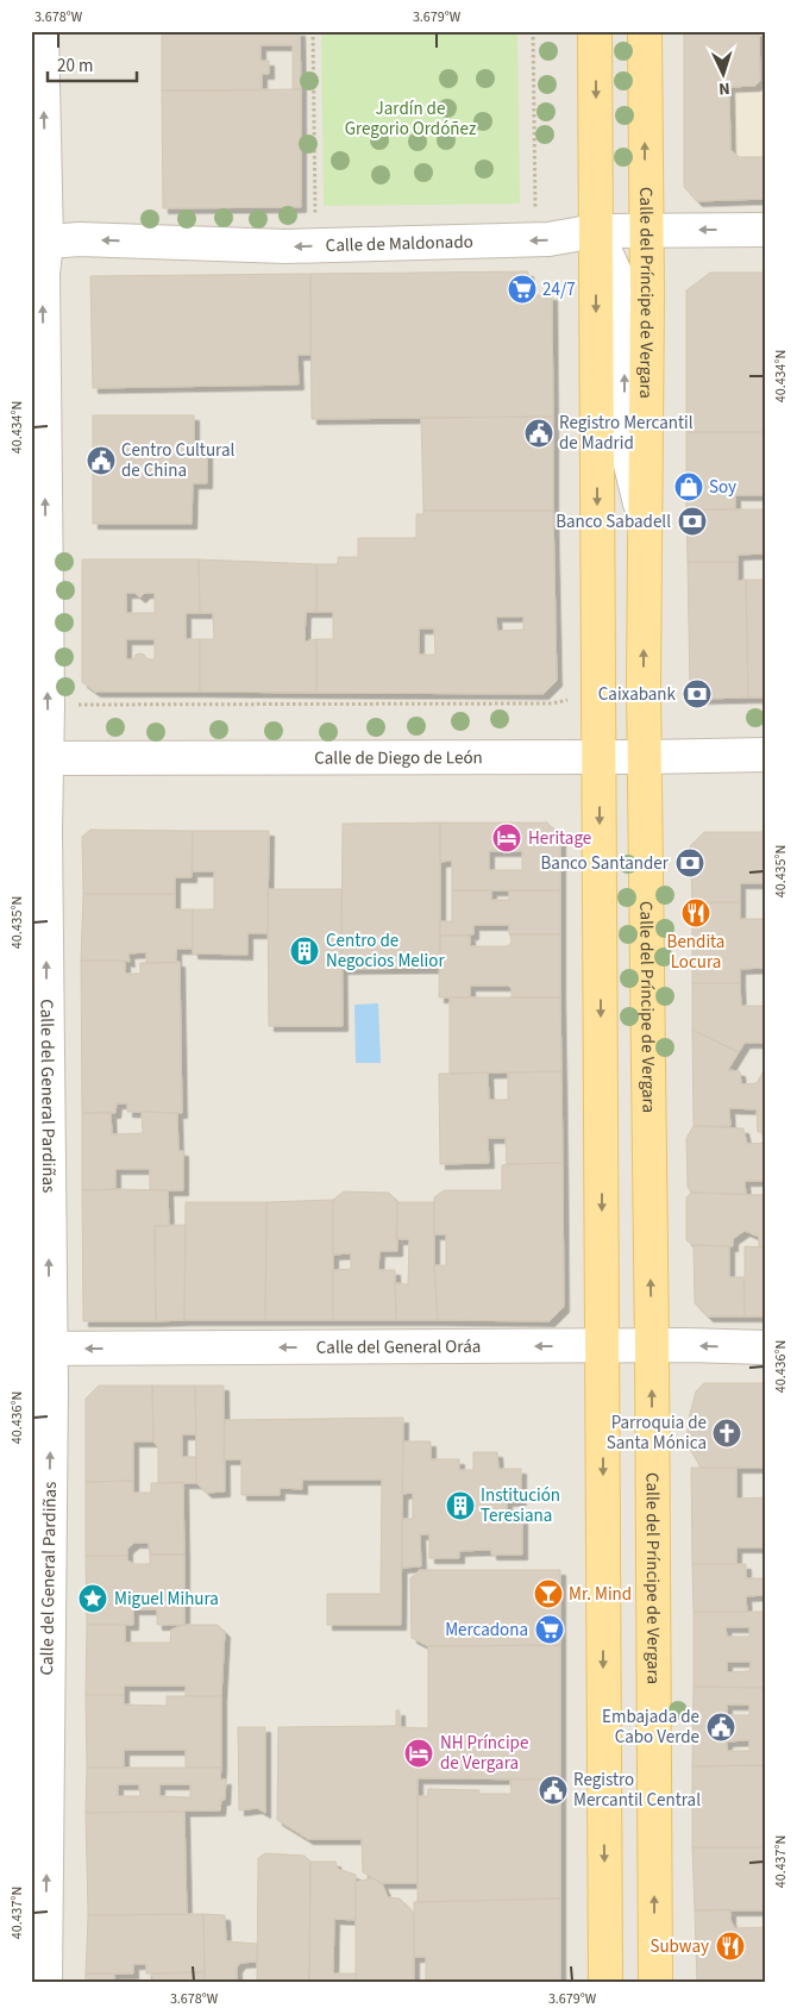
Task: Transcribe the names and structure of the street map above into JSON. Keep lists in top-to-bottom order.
{
  "streets": {
    "main road": ["Calle del Príncipe de Vergara"],
    "street": [
      "Calle de Maldonado",
      "Calle de Diego de León",
      "Calle del General Pardiñas",
      "Calle del General Oráa"
    ]
  },
  "crossings": [
    ["Calle de Maldonado", "Calle del Príncipe de Vergara"],
    ["Calle de Maldonado", "Calle del General Pardiñas"],
    ["Calle del Príncipe de Vergara", "Calle de Diego de León"],
    ["Calle del Príncipe de Vergara", "Calle del General Oráa"],
    ["Calle de Diego de León", "Calle del General Pardiñas"],
    ["Calle del General Pardiñas", "Calle del General Oráa"]
  ],
  "one_way": ["Calle de Maldonado", "Calle del General Pardiñas", "Calle del General Oráa"],
  "parks": ["Jardín de Gregorio Ordóñez"],
  "places": {
    "supermarket": ["24/7", "Mercadona"],
    "public building": [
      "Registro Mercantil de Madrid",
      "Centro Cultural de China",
      "Embajada de Cabo Verde",
      "Registro Mercantil Central"
    ],
    "shop": ["Soy"],
    "bank": ["Banco Sabadell", "Caixabank", "Banco Santander"],
    "hotel": ["Heritage", "NH Príncipe de Vergara"],
    "restaurant": ["Bendita Locura", "Subway"],
    "building": ["Centro de Negocios Melior", "Institución Teresiana"],
    "church": ["Parroquia de Santa Mónica"],
    "bar": ["Mr. Mind"],
    "place": ["Miguel Mihura"]
  },
  "scale_bar": "20 m",
  "north": "bottom",
  "coordinates": [
    "3.678°W",
    "3.679°W",
    "40.434°N",
    "40.435°N",
    "40.436°N",
    "40.437°N"
  ]
}
